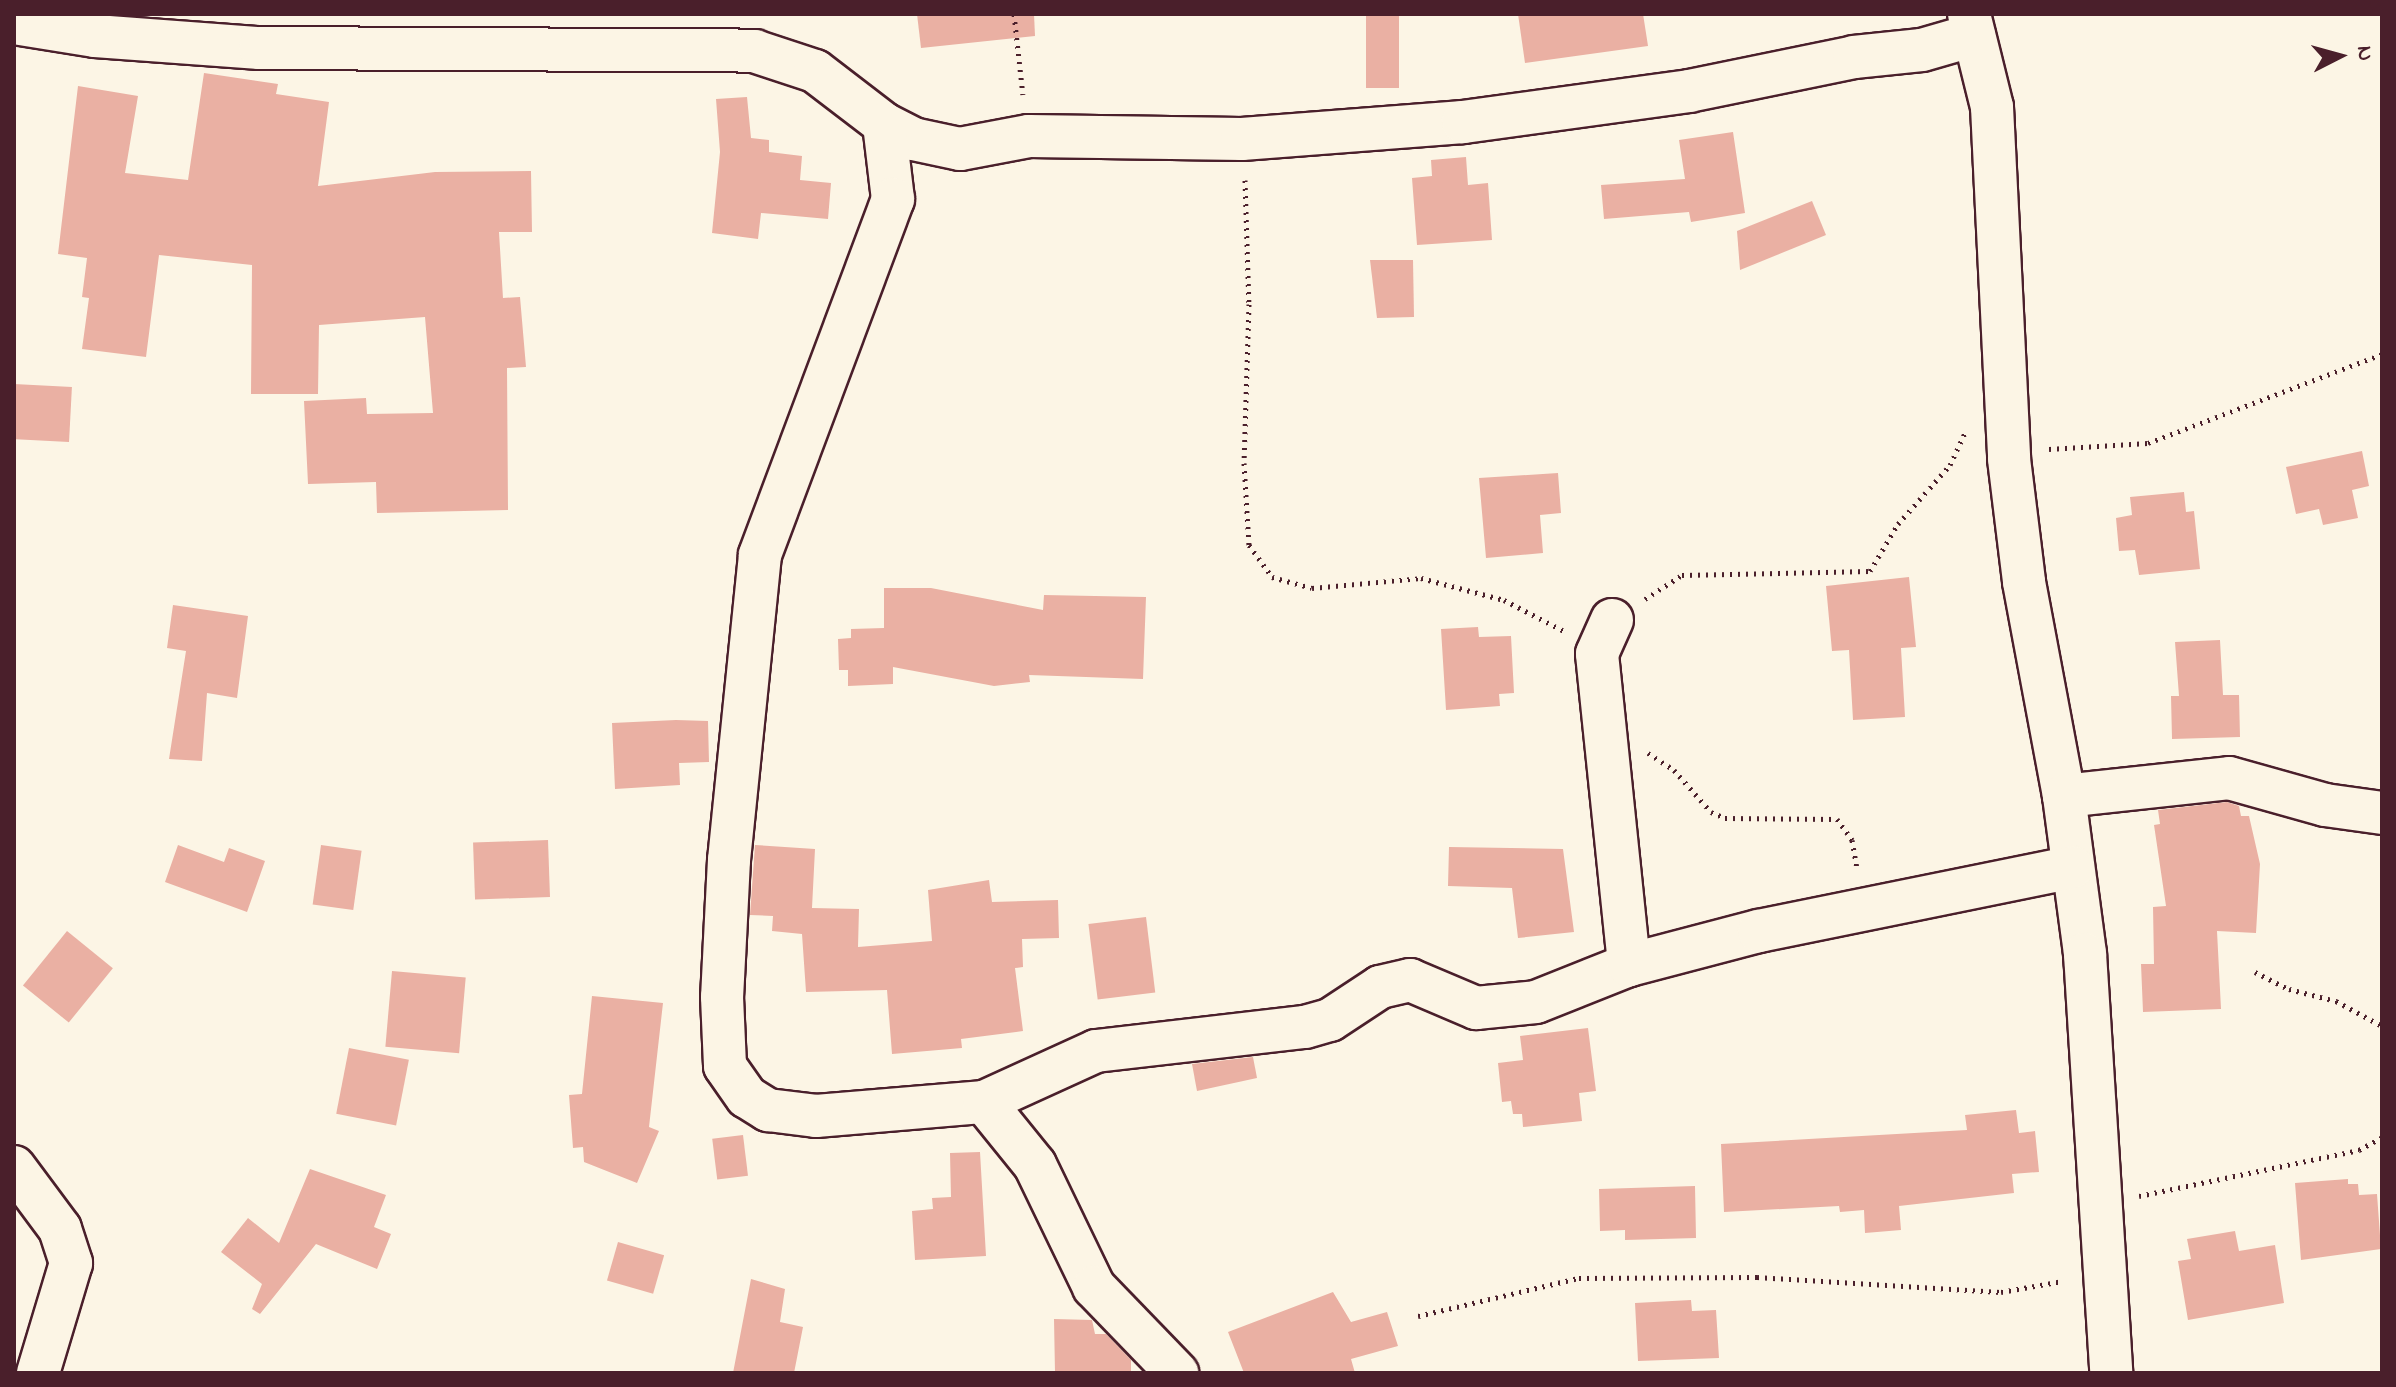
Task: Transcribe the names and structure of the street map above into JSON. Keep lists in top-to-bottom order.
{
  "north": "right"
}
